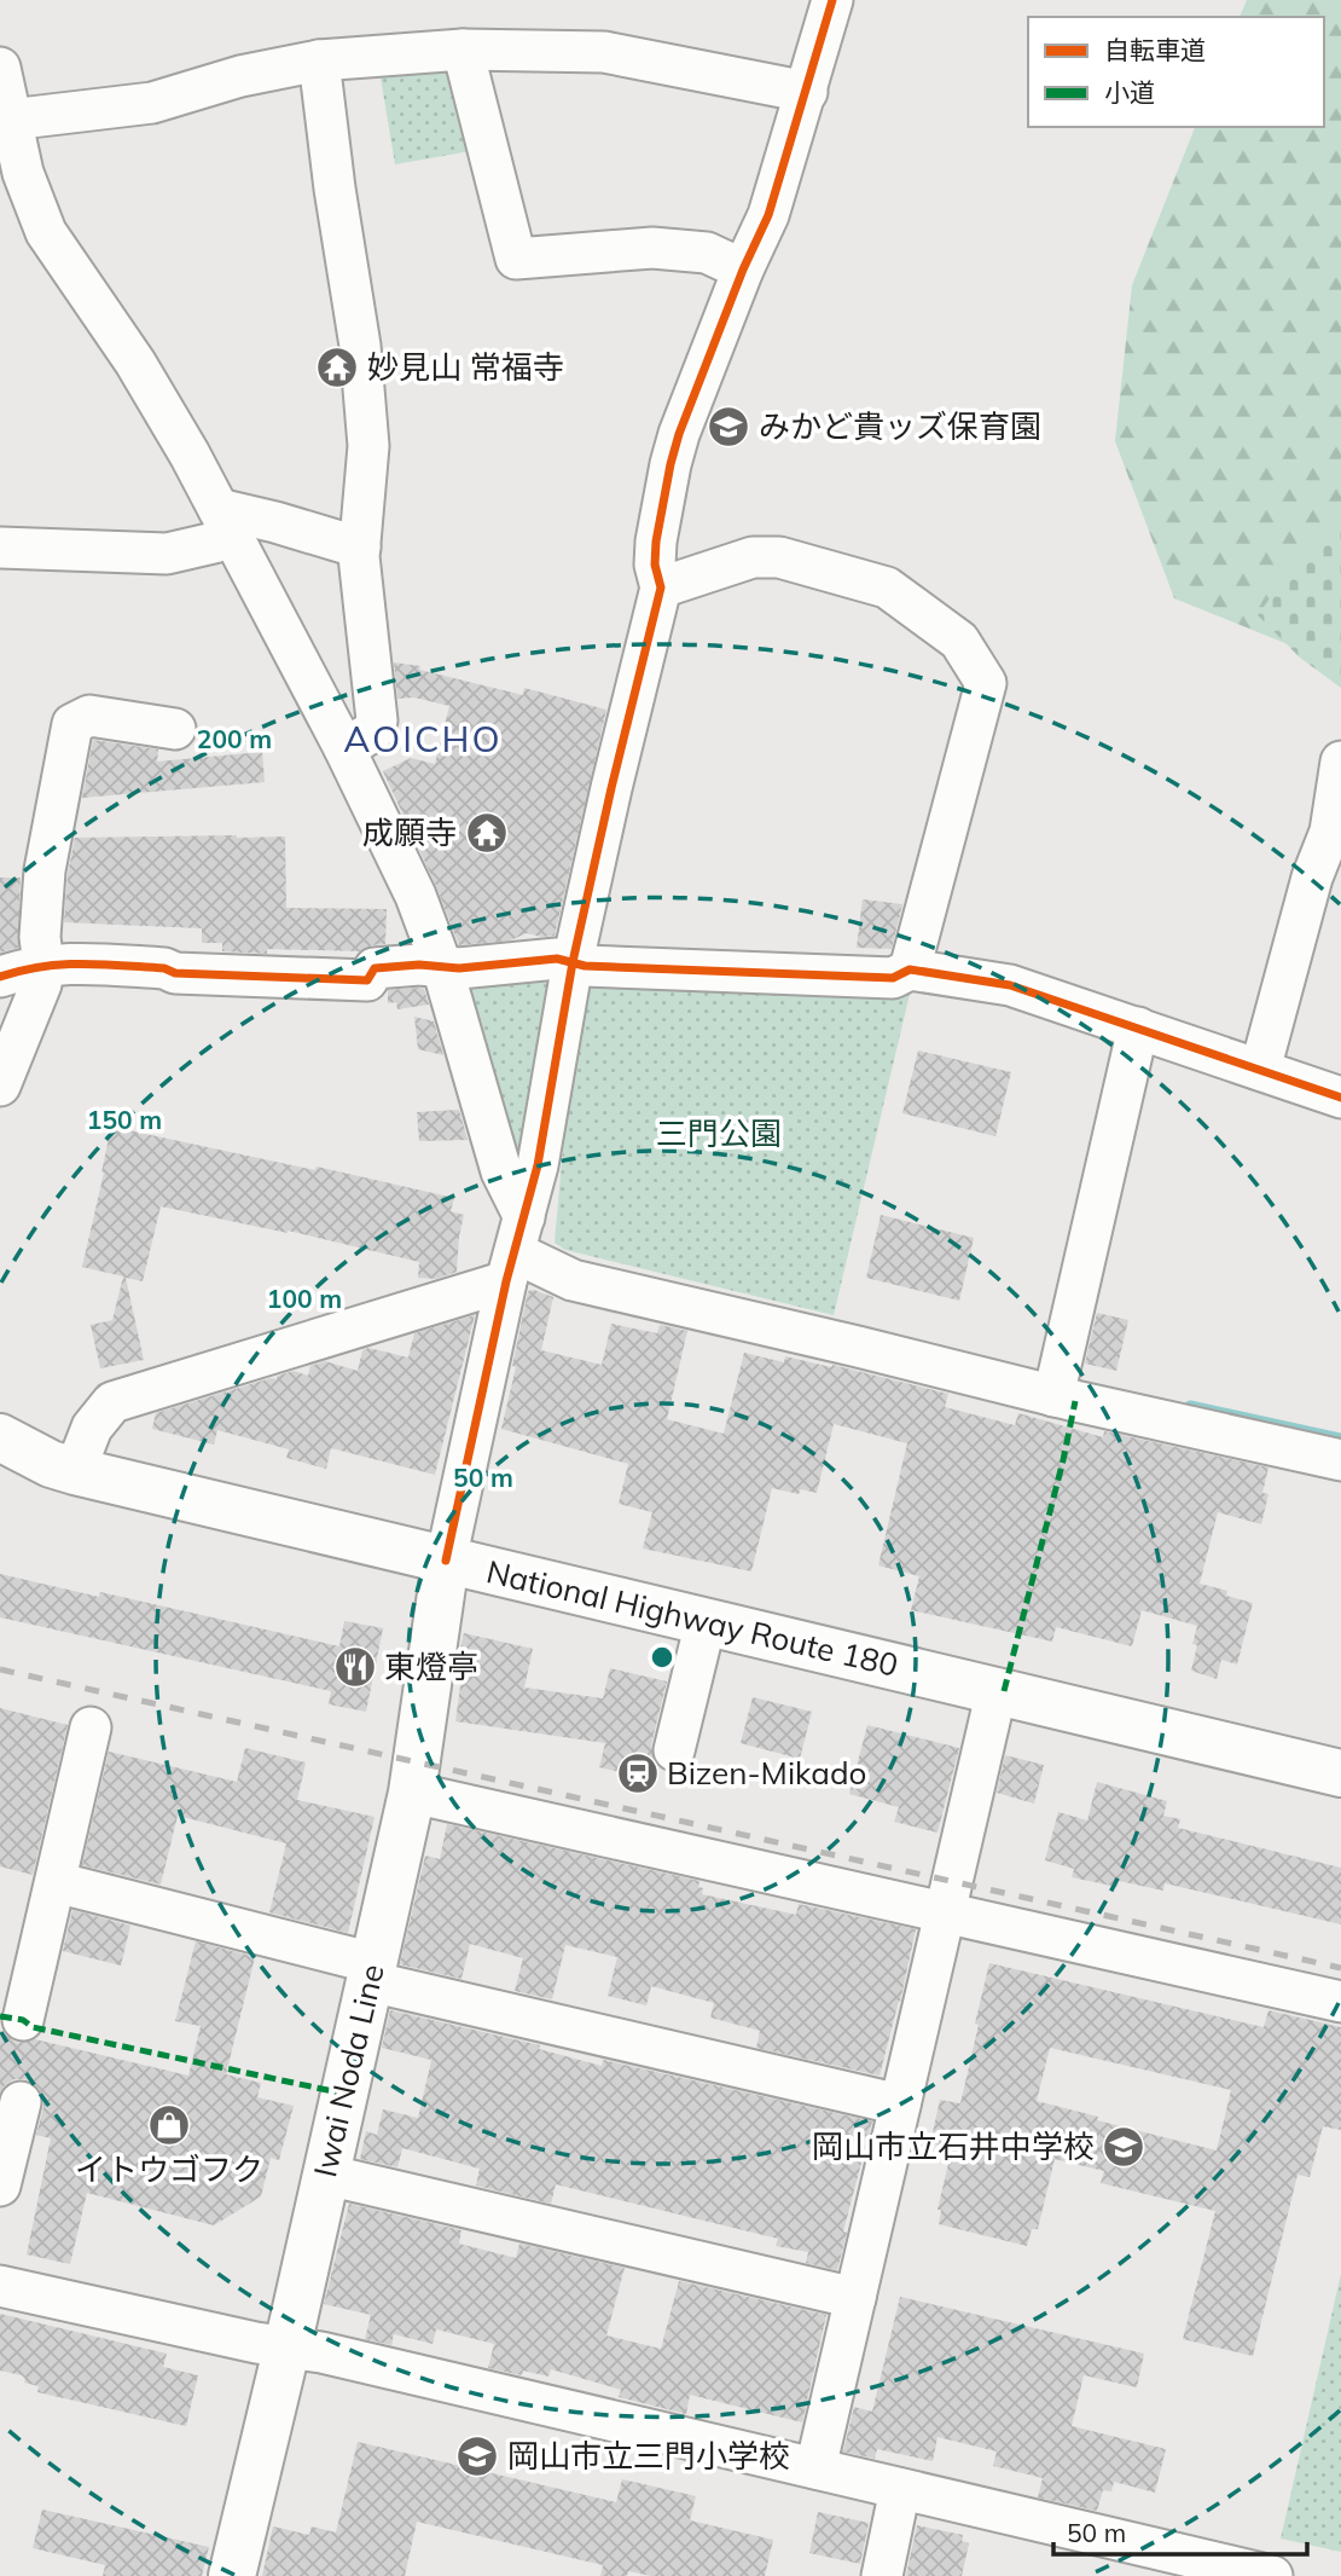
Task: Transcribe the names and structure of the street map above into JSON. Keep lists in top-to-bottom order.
{
  "streets": {
    "main road": ["National Highway Route 180", "Iwai Noda Line"]
  },
  "crossings": [
    ["National Highway Route 180", "Iwai Noda Line"]
  ],
  "districts": ["AOICHO"],
  "parks": ["三門公園"],
  "places": {
    "temple": ["妙見山 常福寺", "成願寺"],
    "school or university": ["みかど貴ッズ保育園", "岡山市立石井中学校", "岡山市立三門小学校"],
    "restaurant": ["東燈亭"],
    "station": ["Bizen-Mikado"],
    "shop": ["イトウゴフク"]
  },
  "legend": ["自転車道", "小道"],
  "scale_bar": "50 m",
  "rings": [
    "200 m",
    "150 m",
    "100 m",
    "50 m"
  ]
}
